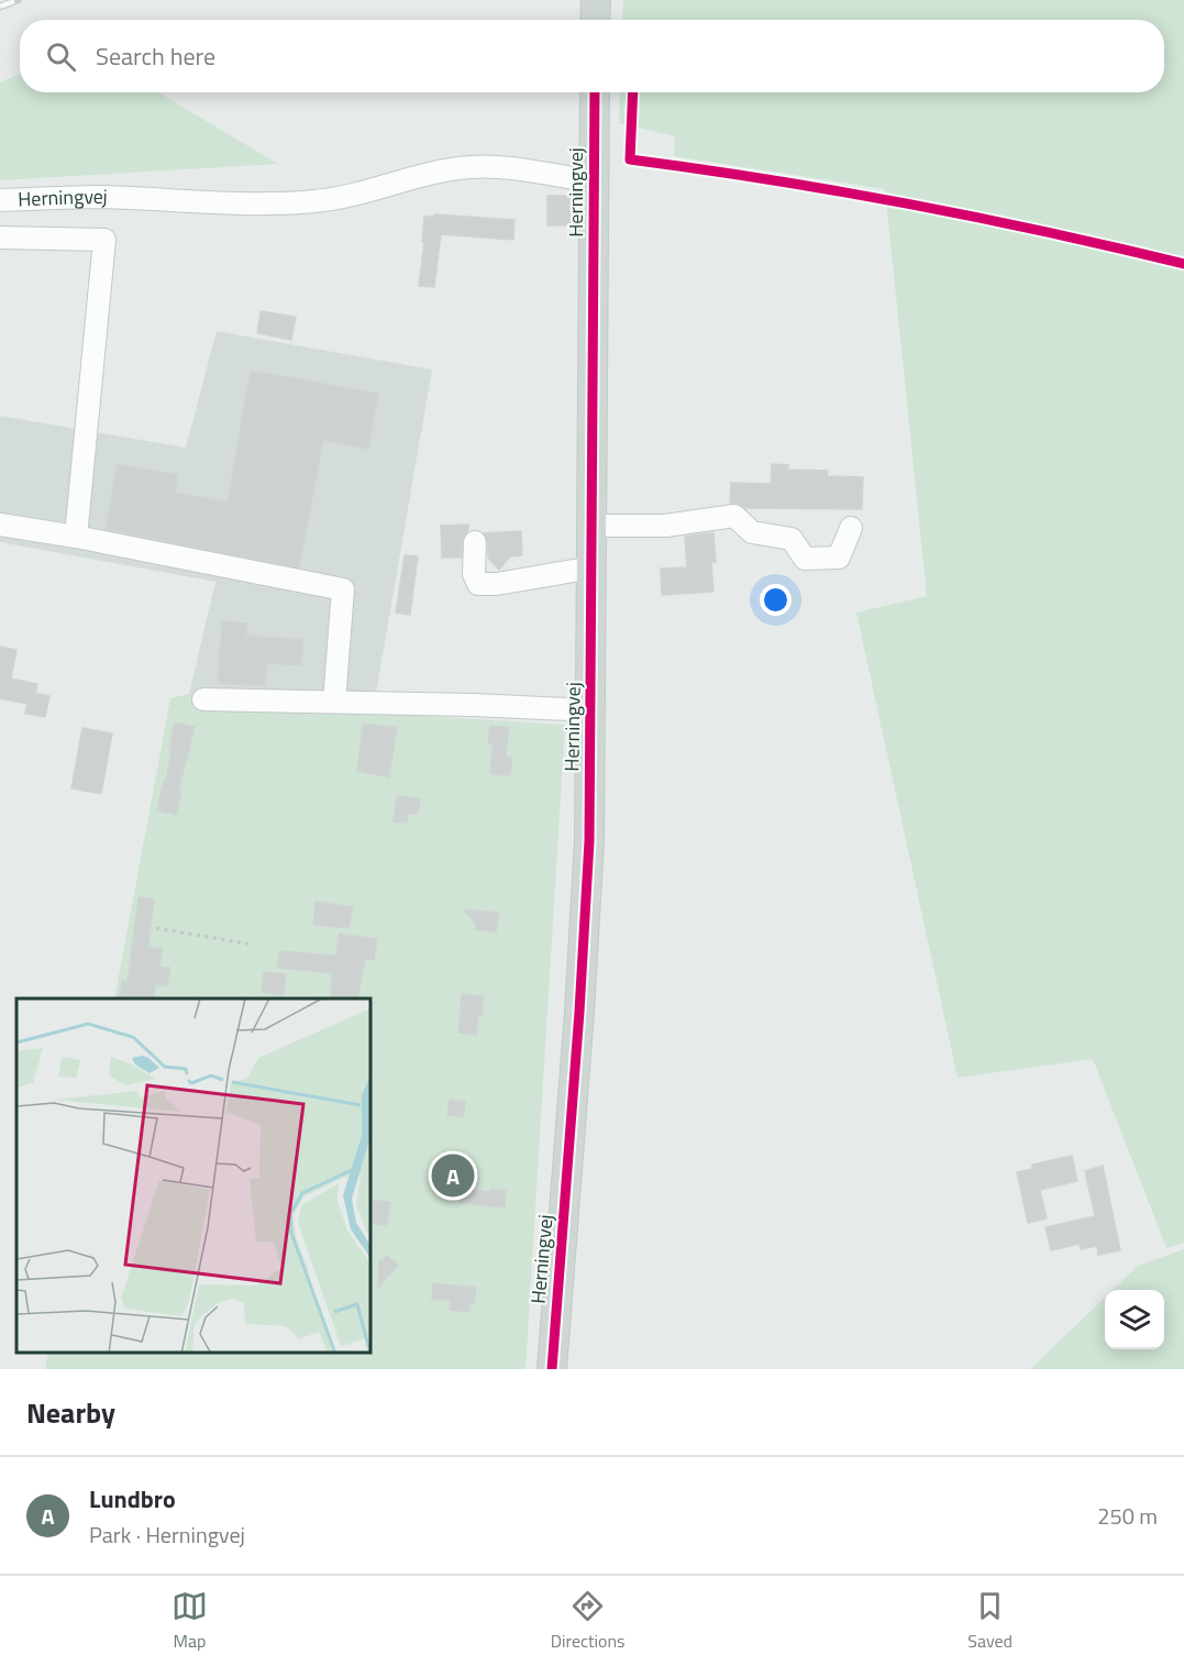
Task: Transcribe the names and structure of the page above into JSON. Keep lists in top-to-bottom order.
{
  "streets": {
    "main road": ["Herningvej"]
  },
  "page": {
    "search": "Search here",
    "pins": "A",
    "heading": "Nearby",
    "list": [
      {
        "mark": "A",
        "name": "Lundbro",
        "note": "Park · Herningvej",
        "value": "250 m"
      }
    ],
    "nav": ["Map", "Directions", "Saved"]
  }
}
